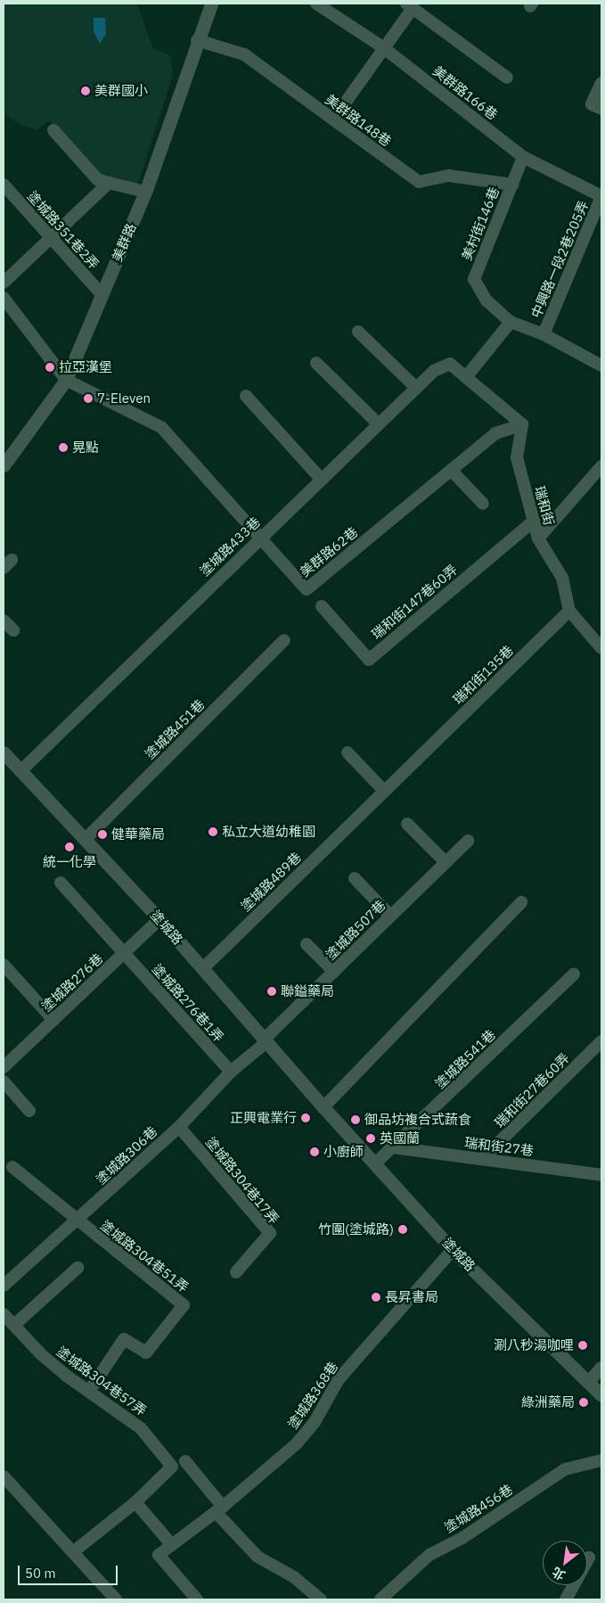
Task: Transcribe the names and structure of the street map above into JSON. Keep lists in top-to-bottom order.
{
  "streets": {
    "street": [
      "美群路166巷",
      "美群路148巷",
      "美村街146巷",
      "塗城路351巷2弄",
      "美群路",
      "中興路一段2巷205弄",
      "瑞和街",
      "塗城路433巷",
      "美群路62巷",
      "瑞和街147巷60弄",
      "瑞和街135巷",
      "塗城路451巷",
      "塗城路489巷",
      "塗城路",
      "塗城路507巷",
      "塗城路276巷",
      "塗城路276巷1弄",
      "塗城路541巷",
      "瑞和街27巷60弄",
      "瑞和街27巷",
      "塗城路306巷",
      "塗城路304巷17弄",
      "塗城路304巷51弄",
      "塗城路304巷57弄",
      "塗城路368巷",
      "塗城路456巷"
    ]
  },
  "crossings": [
    ["美群路166巷", "美村街146巷"],
    ["美群路166巷", "中興路一段2巷205弄"],
    ["美群路148巷", "美村街146巷"],
    ["美群路148巷", "美群路"],
    ["美村街146巷", "中興路一段2巷205弄"],
    ["塗城路351巷2弄", "美群路"],
    ["美群路", "美群路62巷"],
    ["瑞和街", "美群路62巷"],
    ["瑞和街", "瑞和街147巷60弄"],
    ["瑞和街", "瑞和街135巷"],
    ["塗城路433巷", "美群路62巷"],
    ["塗城路433巷", "塗城路"],
    ["瑞和街135巷", "塗城路489巷"],
    ["塗城路451巷", "塗城路"],
    ["塗城路489巷", "塗城路"],
    ["塗城路", "塗城路507巷"],
    ["塗城路", "塗城路276巷"],
    ["塗城路", "塗城路541巷"],
    ["塗城路", "塗城路306巷"],
    ["塗城路", "塗城路368巷"],
    ["塗城路507巷", "塗城路306巷"],
    ["塗城路276巷", "塗城路276巷1弄"],
    ["塗城路276巷1弄", "塗城路306巷"],
    ["塗城路541巷", "瑞和街27巷"],
    ["瑞和街27巷60弄", "瑞和街27巷"],
    ["塗城路306巷", "塗城路304巷17弄"],
    ["塗城路306巷", "塗城路304巷51弄"],
    ["塗城路304巷51弄", "塗城路304巷57弄"]
  ],
  "places": [
    "美群國小",
    "拉亞漢堡",
    "7-Eleven",
    "晃點",
    "私立大道幼稚園",
    "健華藥局",
    "統一化學",
    "聯鎰藥局",
    "正興電業行",
    "御品坊複合式蔬食",
    "英國蘭",
    "小廚師",
    "竹圍(塗城路)",
    "長昇書局",
    "涮八秒湯咖哩",
    "綠洲藥局"
  ],
  "scale_bar": "50 m",
  "north": "bottom left"
}
